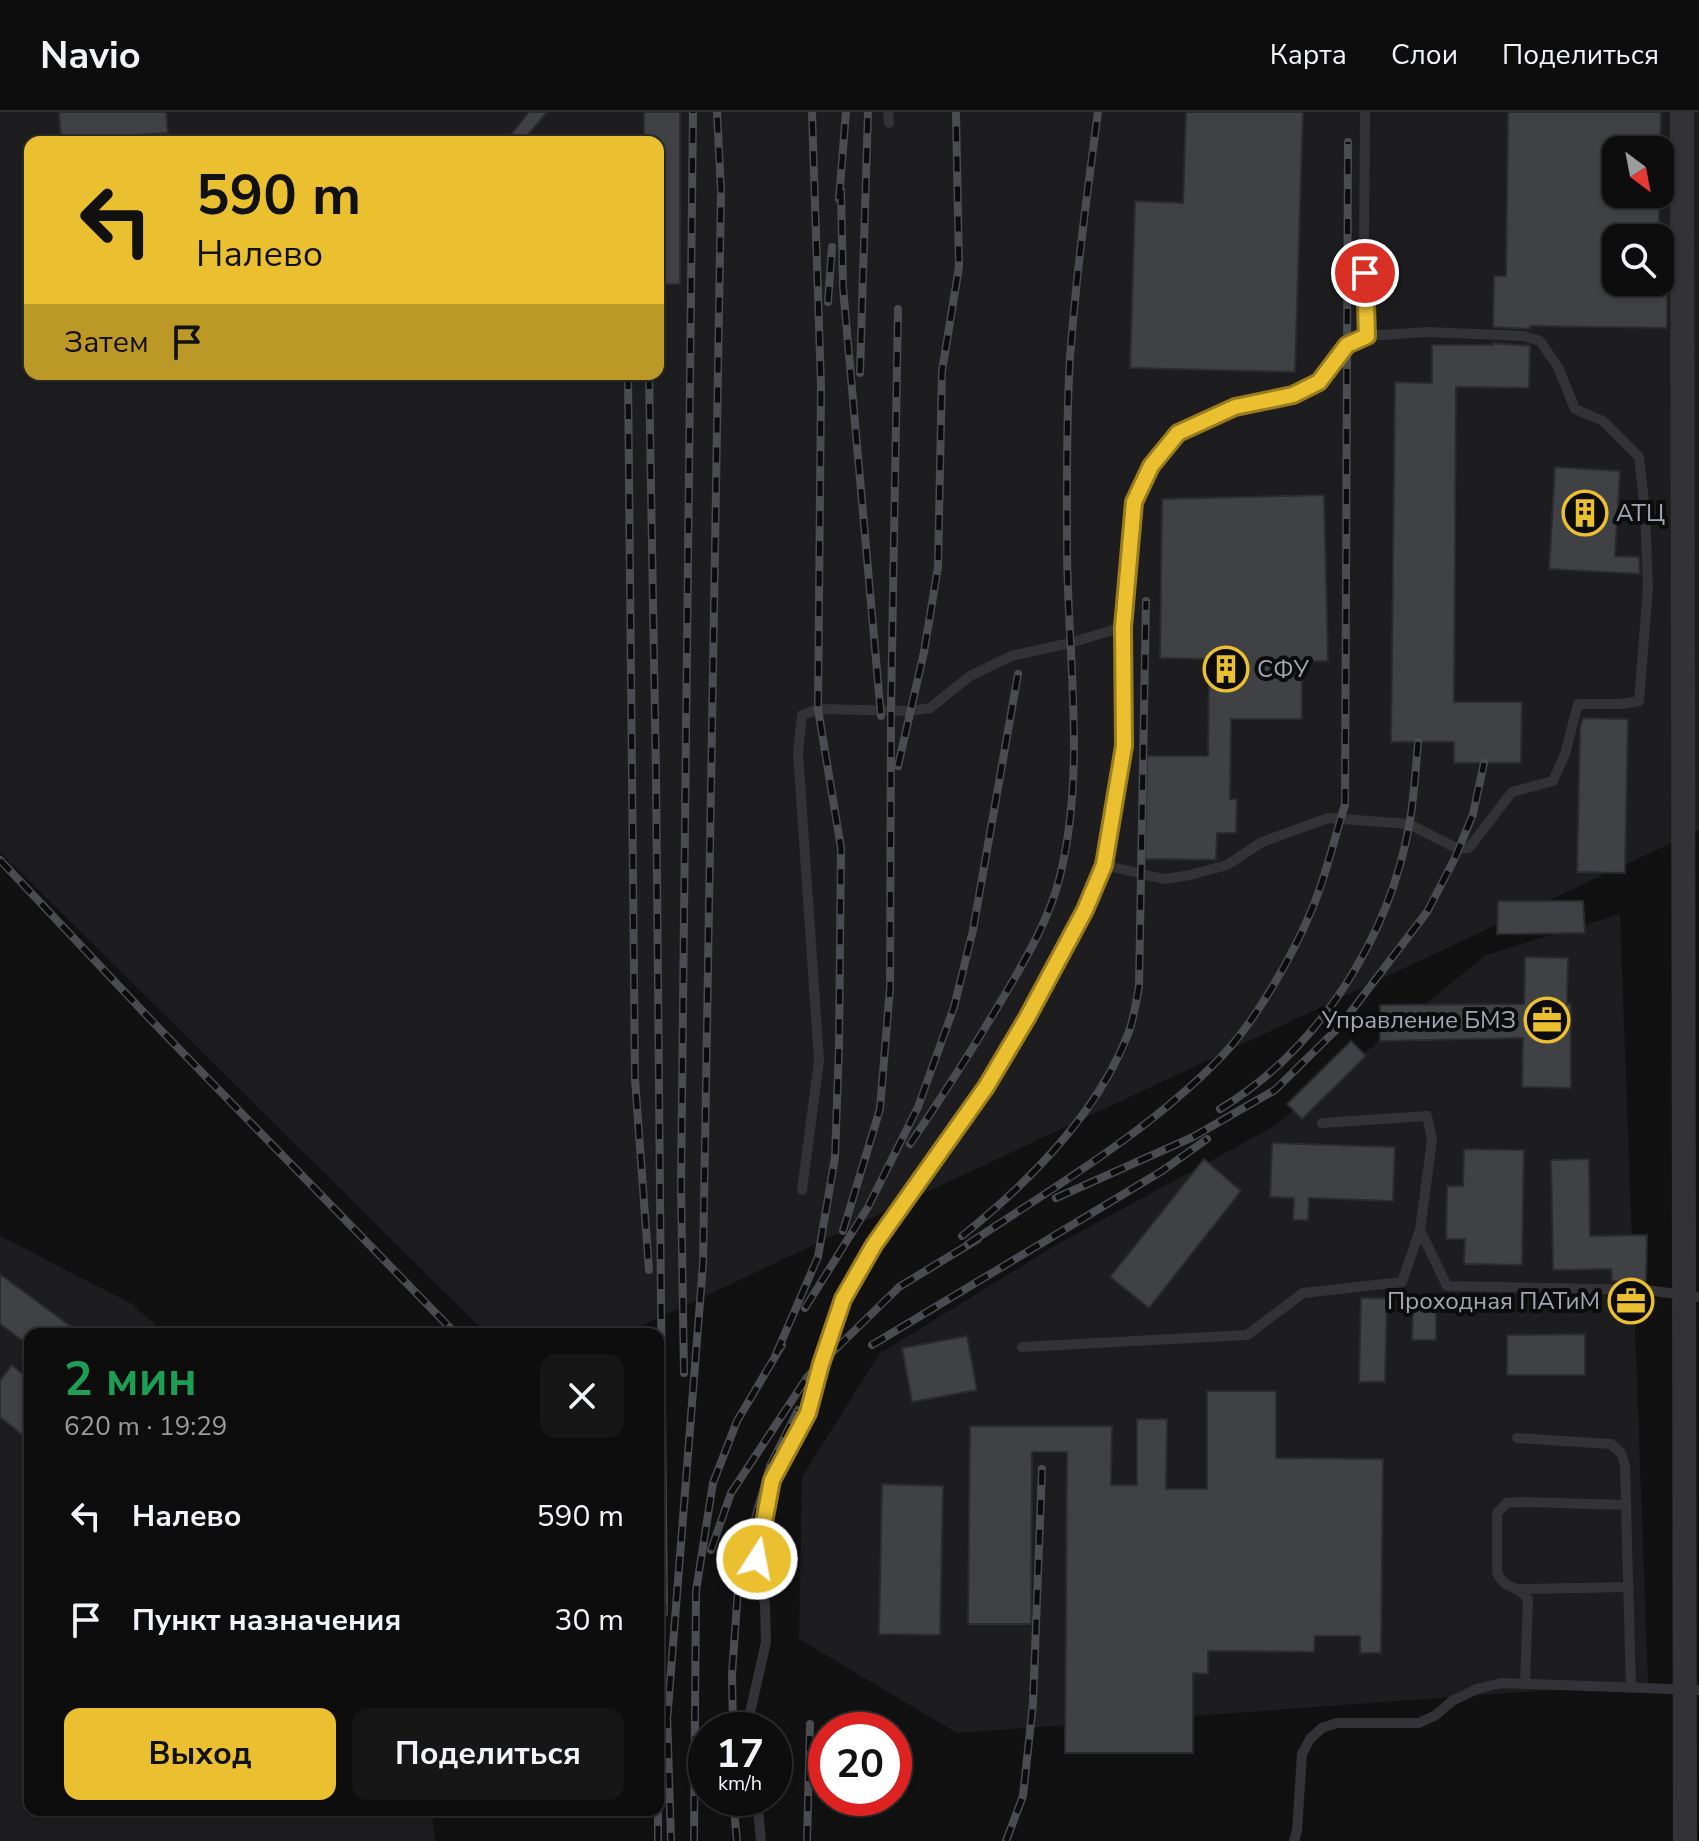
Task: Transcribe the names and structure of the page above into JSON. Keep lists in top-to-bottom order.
{
  "places": {
    "building": ["АТЦ", "СФУ"],
    "office": ["Управление БМЗ", "Проходная ПАТиМ"]
  },
  "north": "bottom right",
  "page": {
    "header": "Navio",
    "nav": ["Карта", "Слои", "Поделиться"],
    "turn": ["590 m", "Налево"],
    "then": "Затем",
    "heading": ["2 мин", "620 m · 19:29"],
    "list": [
      {
        "name": "Налево",
        "value": "590 m"
      },
      {
        "name": "Пункт назначения",
        "value": "30 m"
      }
    ],
    "buttons": ["Выход", "Поделиться"],
    "speed": "17 km/h",
    "limit": "20"
  }
}
